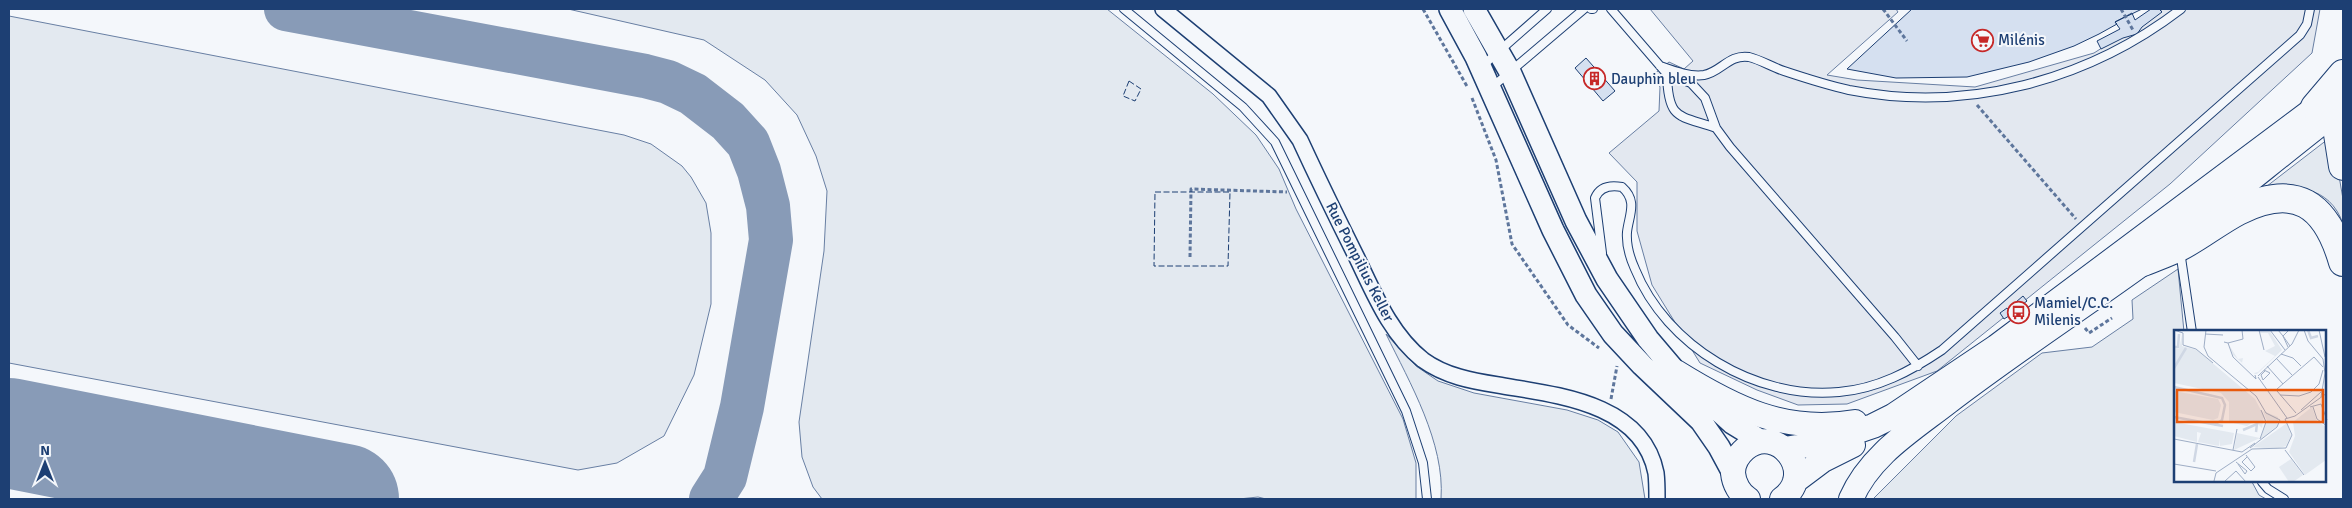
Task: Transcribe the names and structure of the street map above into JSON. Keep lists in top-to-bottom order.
{
  "streets": {
    "street": ["Rue Pompilius Keller"]
  },
  "places": {
    "supermarket": ["Milénis"],
    "building": ["Dauphin bleu"],
    "bus stop": ["Mamiel/C.C. Milenis"]
  },
  "north": "top"
}
